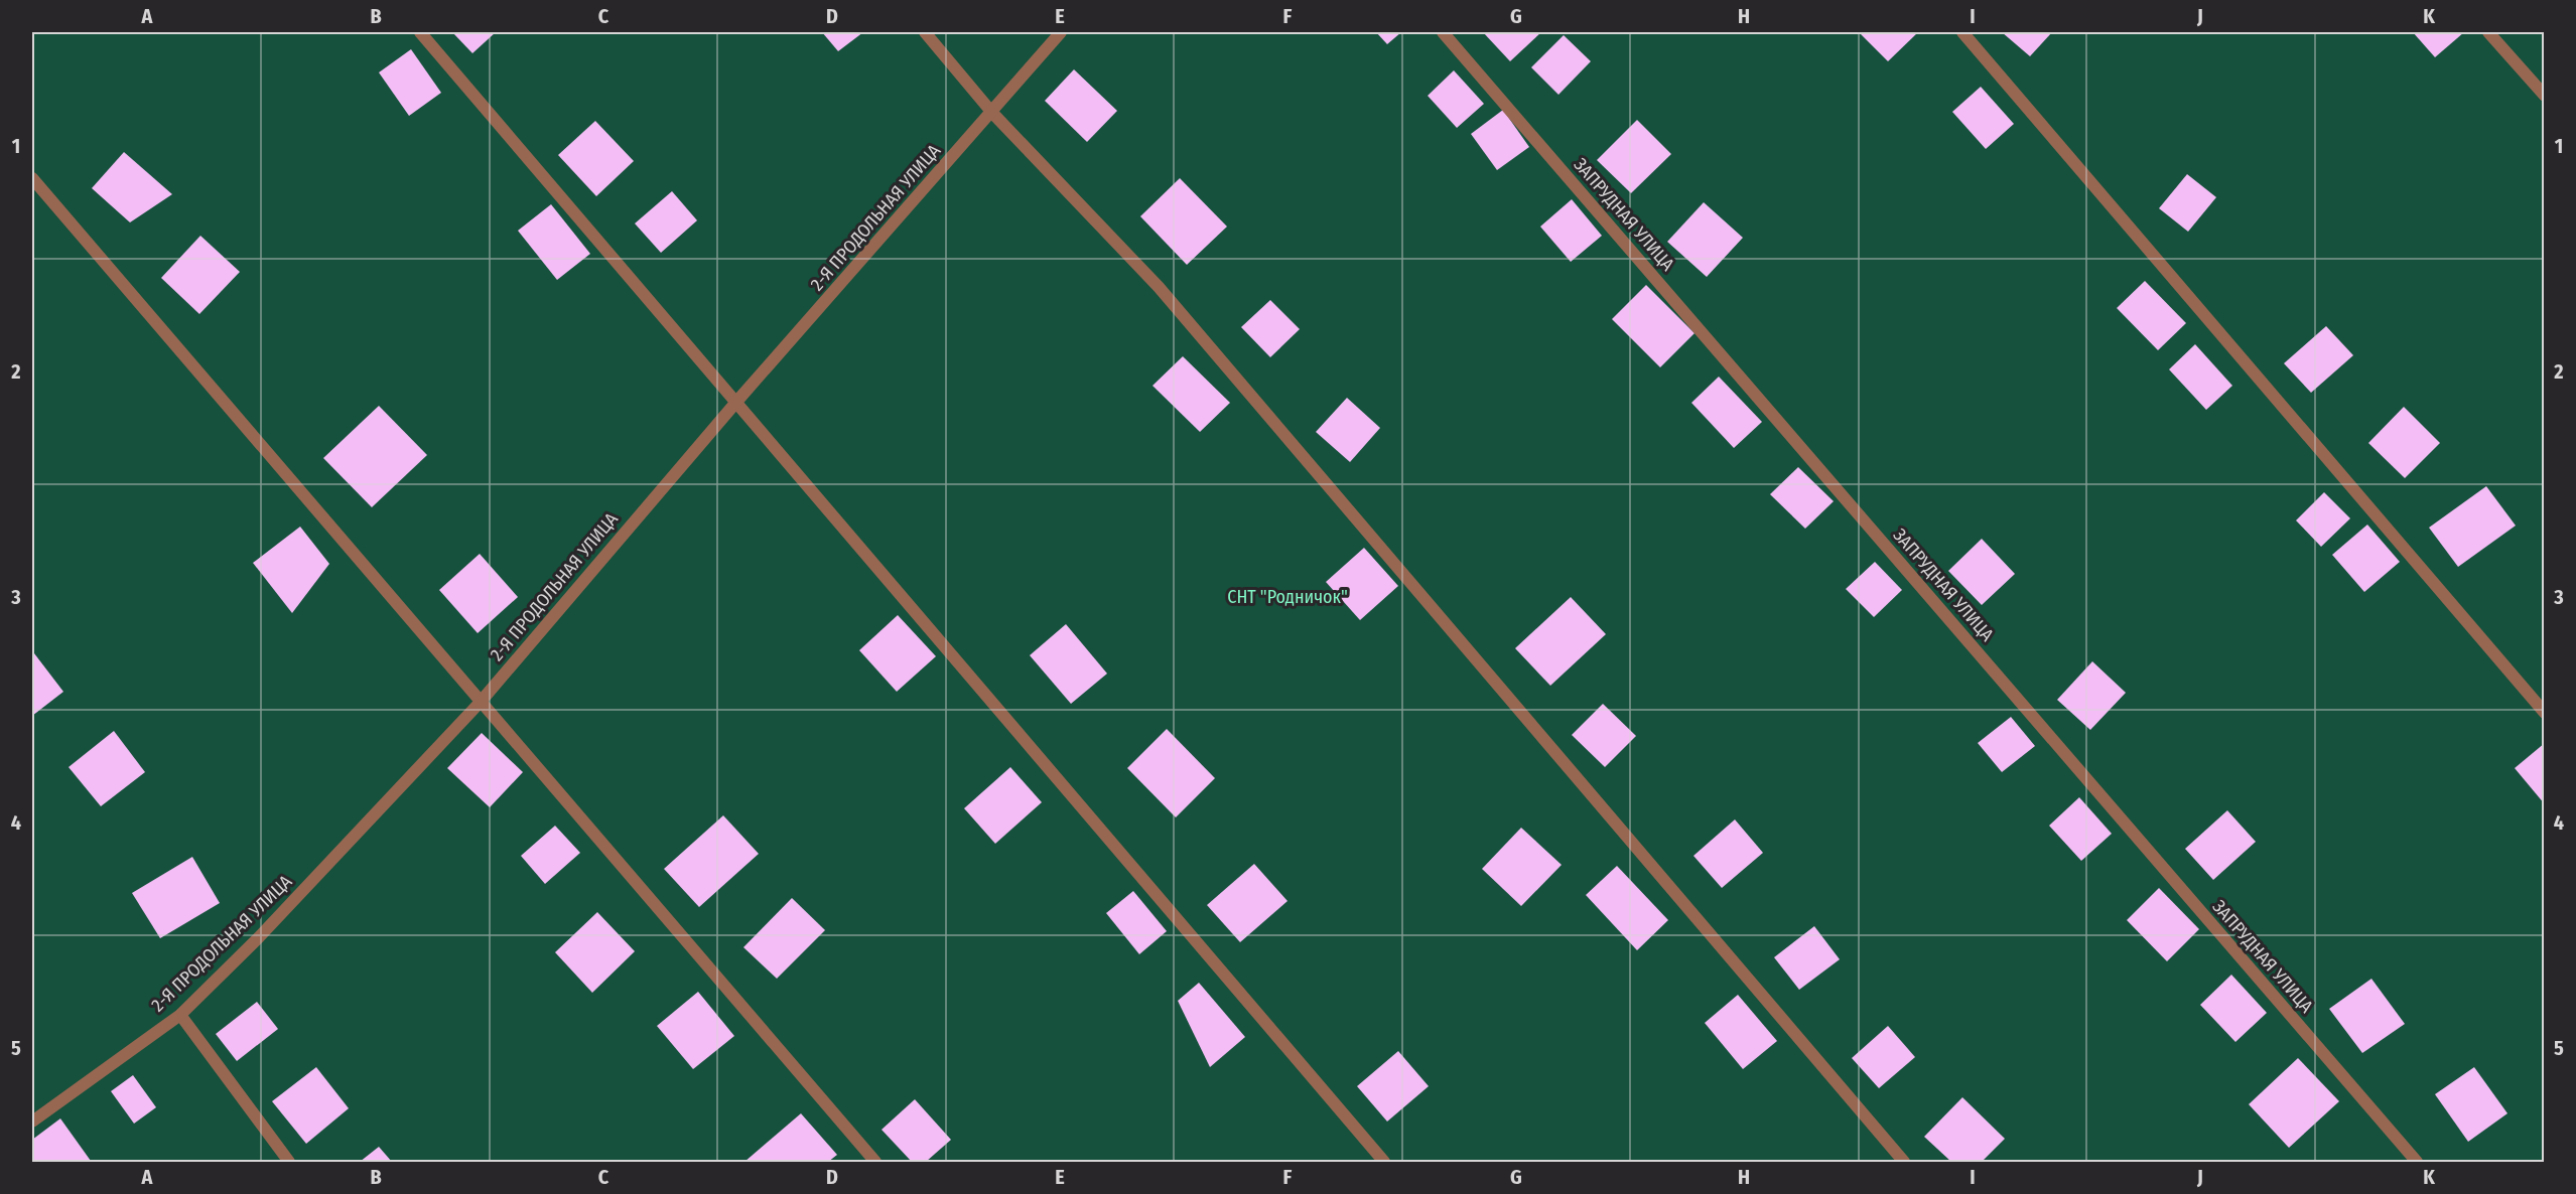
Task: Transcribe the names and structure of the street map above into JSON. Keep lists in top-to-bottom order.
{
  "streets": {
    "lane": ["ЗАПРУДНАЯ УЛИЦА", "2-Я ПРОДОЛЬНАЯ УЛИЦА"]
  },
  "parks": ["СНТ \"Родничок\""],
  "grid": {
    "columns": [
      "A",
      "B",
      "C",
      "D",
      "E",
      "F",
      "G",
      "H",
      "I",
      "J",
      "K"
    ],
    "rows": [
      "1",
      "2",
      "3",
      "4",
      "5"
    ]
  }
}
